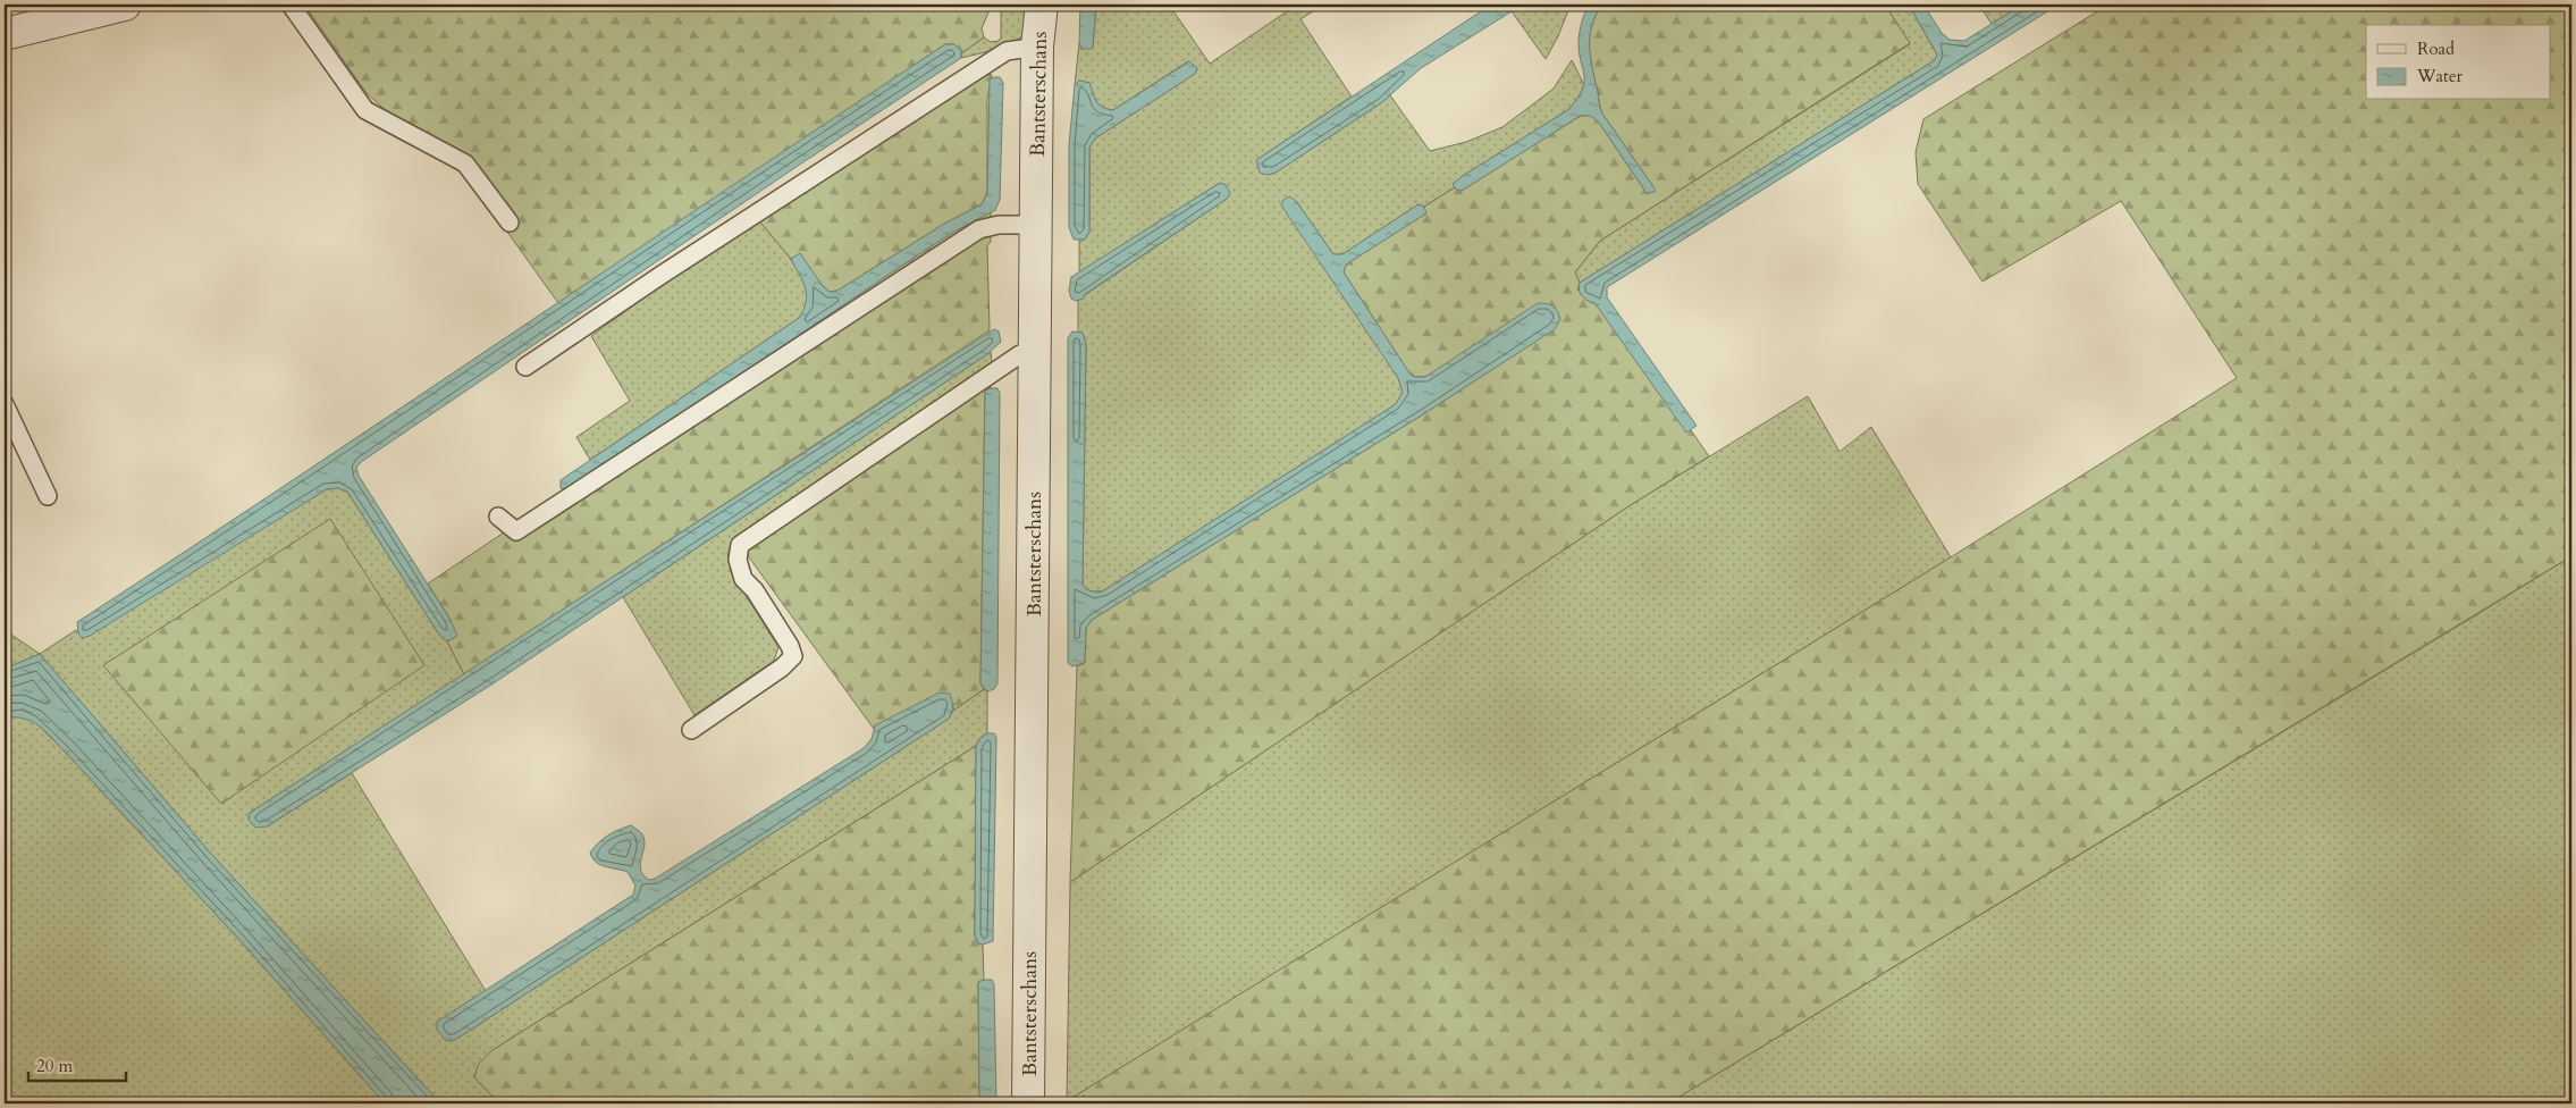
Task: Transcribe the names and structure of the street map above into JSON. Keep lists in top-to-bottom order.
{
  "streets": {
    "street": ["Bantsterschans"]
  },
  "legend": ["Road", "Water"],
  "scale_bar": "20 m"
}
